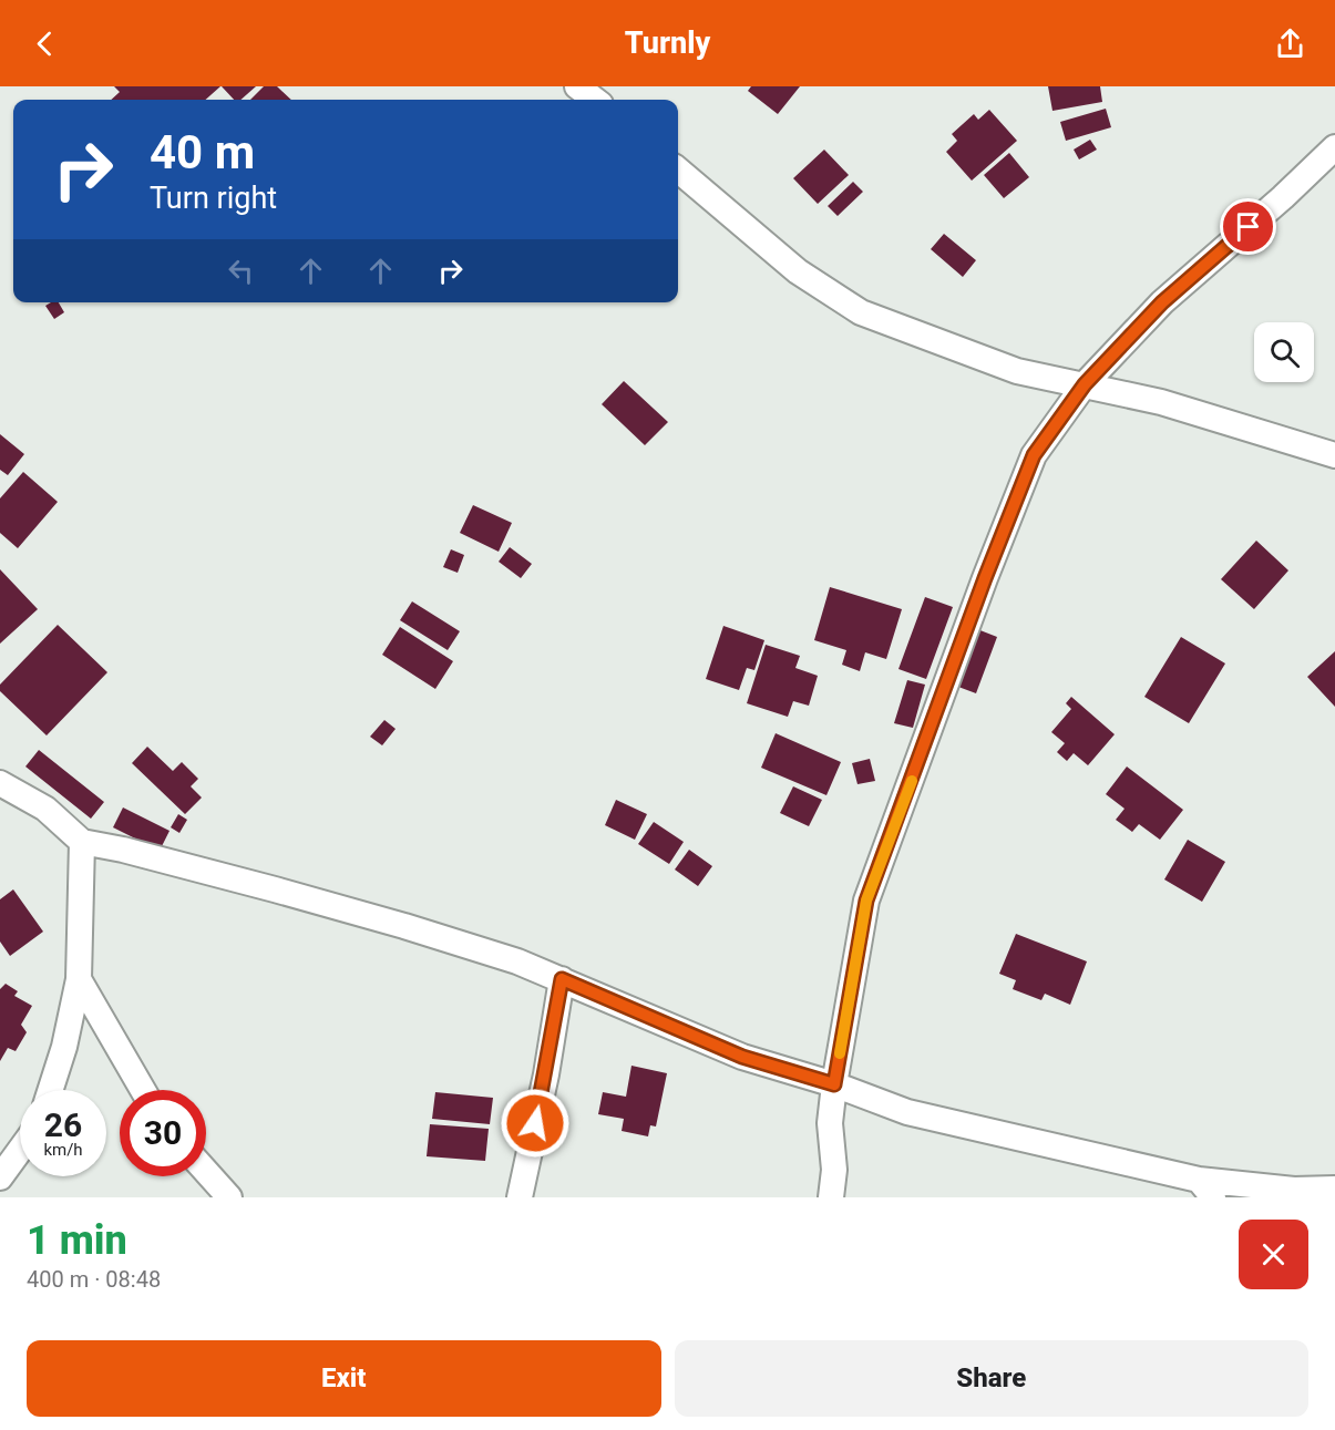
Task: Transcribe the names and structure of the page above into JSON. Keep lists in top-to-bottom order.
{
  "page": {
    "header": "Turnly",
    "turn": ["40 m", "Turn right"],
    "speed": "26 km/h",
    "limit": "30",
    "heading": ["1 min", "400 m · 08:48"],
    "buttons": ["Exit", "Share"]
  }
}
